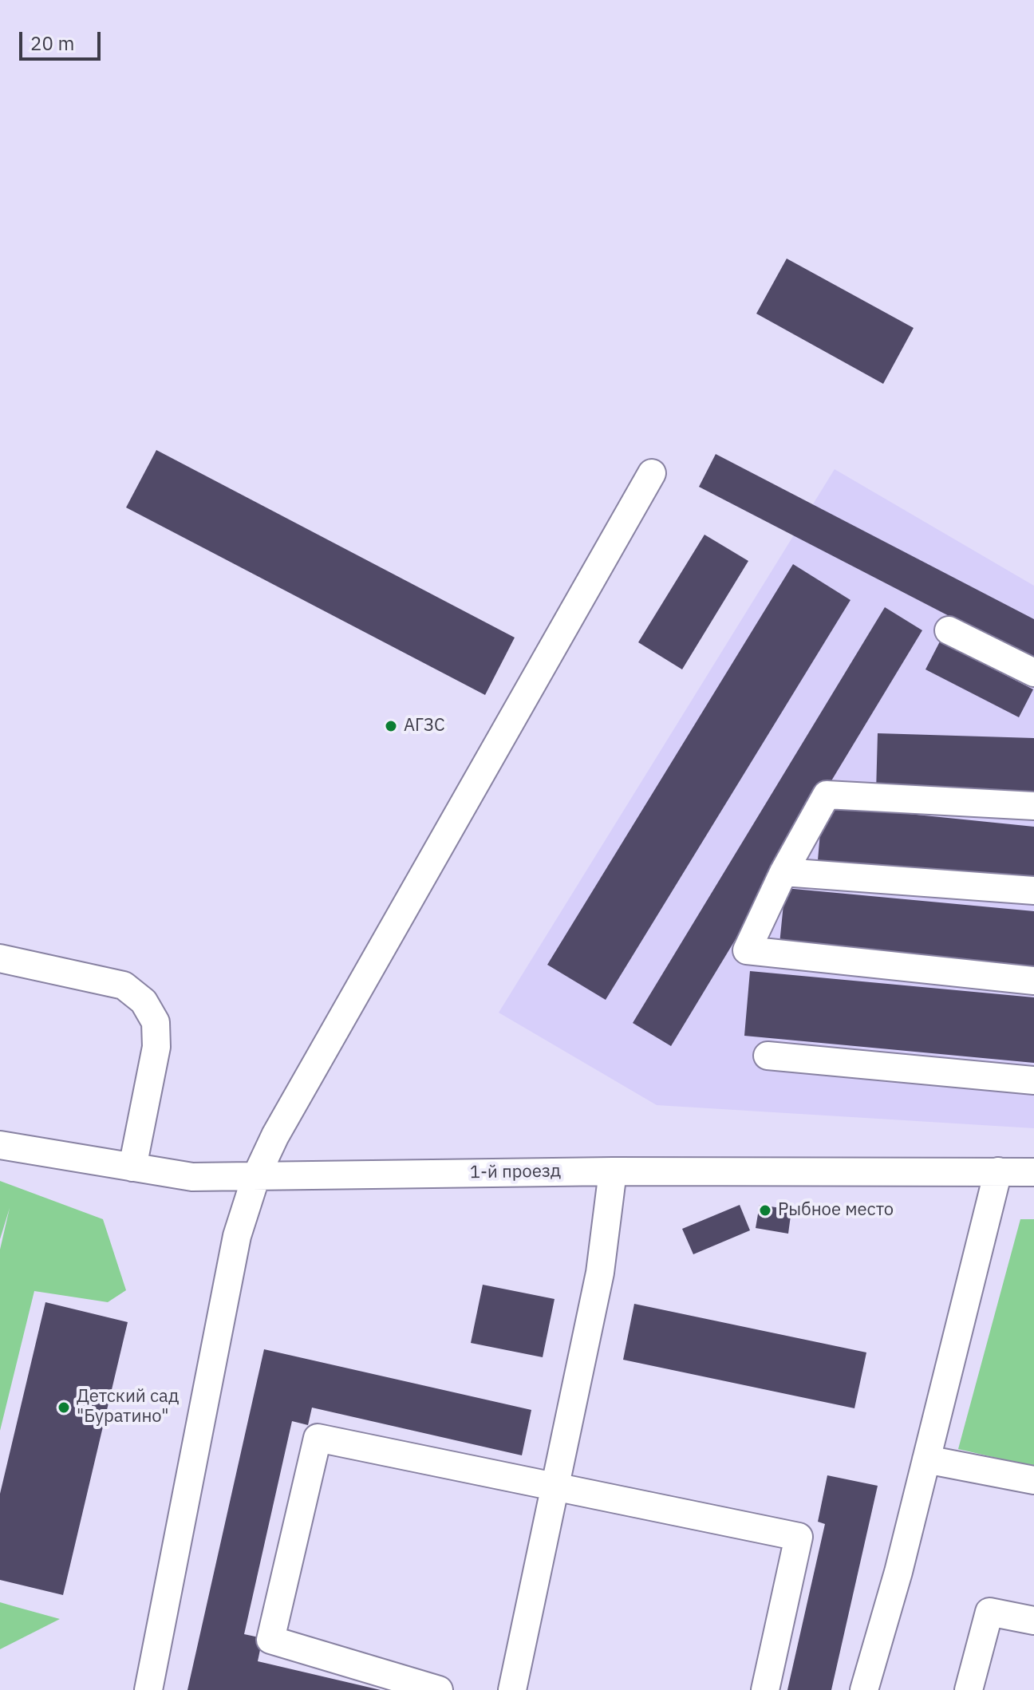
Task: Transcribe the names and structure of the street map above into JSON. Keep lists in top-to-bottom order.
{
  "streets": {
    "street": ["1-й проезд"]
  },
  "places": ["АГЗС", "Рыбное место", "Детский сад \"Буратино\""],
  "scale_bar": "20 m"
}
